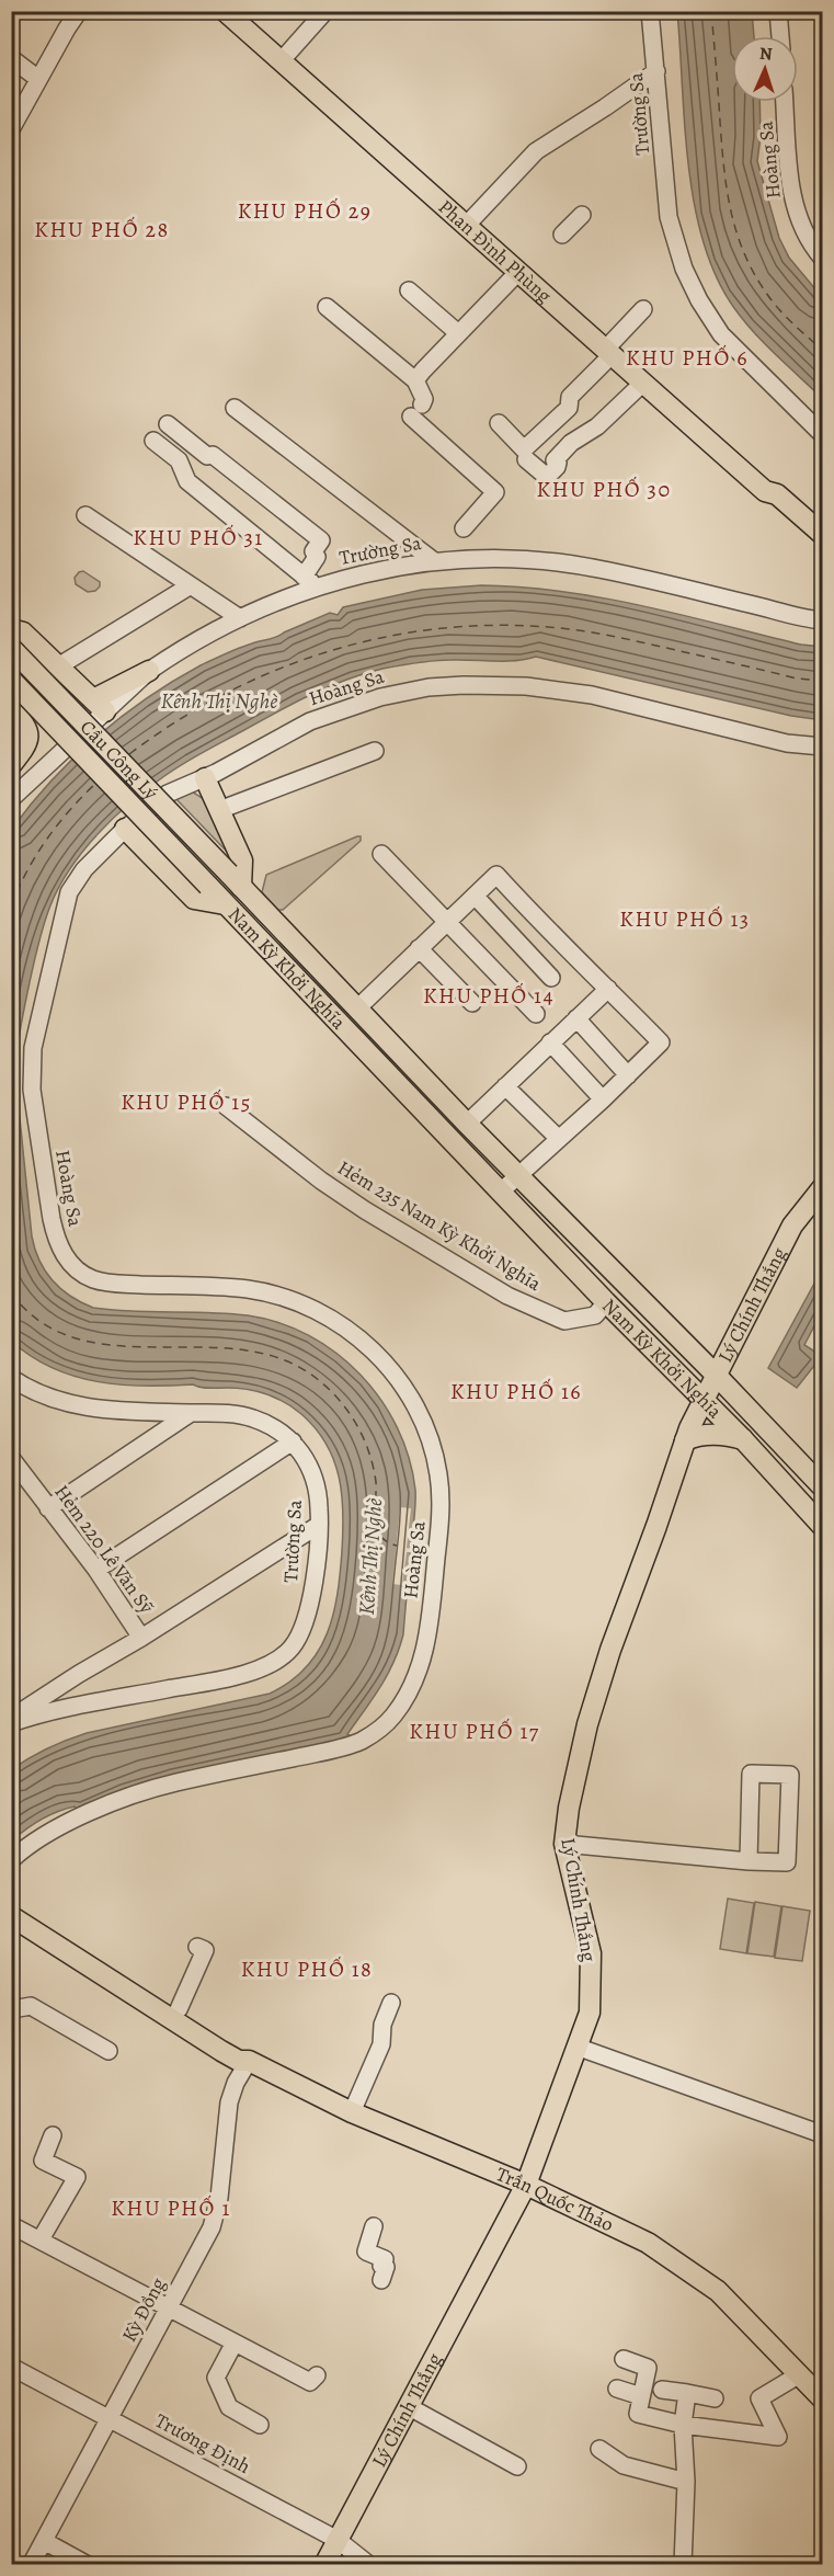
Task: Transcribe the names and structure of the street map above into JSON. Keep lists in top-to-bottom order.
{
  "streets": {
    "main road": [
      "Phan Đình Phùng",
      "Cầu Công Lý",
      "Nam Kỳ Khởi Nghĩa",
      "Lý Chính Thắng",
      "Trần Quốc Thảo"
    ],
    "street": [
      "Trường Sa",
      "Hoàng Sa",
      "Hẻm 235 Nam Kỳ Khởi Nghĩa",
      "Hẻm 220 Lê Văn Sỹ",
      "Kỳ Ðồng",
      "Trương Định"
    ]
  },
  "crossings": [
    ["Cầu Công Lý", "Nam Kỳ Khởi Nghĩa"],
    ["Nam Kỳ Khởi Nghĩa", "Hẻm 235 Nam Kỳ Khởi Nghĩa"],
    ["Nam Kỳ Khởi Nghĩa", "Lý Chính Thắng"],
    ["Lý Chính Thắng", "Trần Quốc Thảo"],
    ["Lý Chính Thắng", "Trương Định"],
    ["Trần Quốc Thảo", "Kỳ Ðồng"],
    ["Kỳ Ðồng", "Trương Định"]
  ],
  "districts": [
    "KHU PHỐ 29",
    "KHU PHỐ 28",
    "KHU PHỐ 6",
    "KHU PHỐ 30",
    "KHU PHỐ 31",
    "KHU PHỐ 13",
    "KHU PHỐ 14",
    "KHU PHỐ 15",
    "KHU PHỐ 16",
    "KHU PHỐ 17",
    "KHU PHỐ 18",
    "KHU PHỐ 1"
  ],
  "water": ["Kênh Thị Nghè"],
  "north": "top"
}
